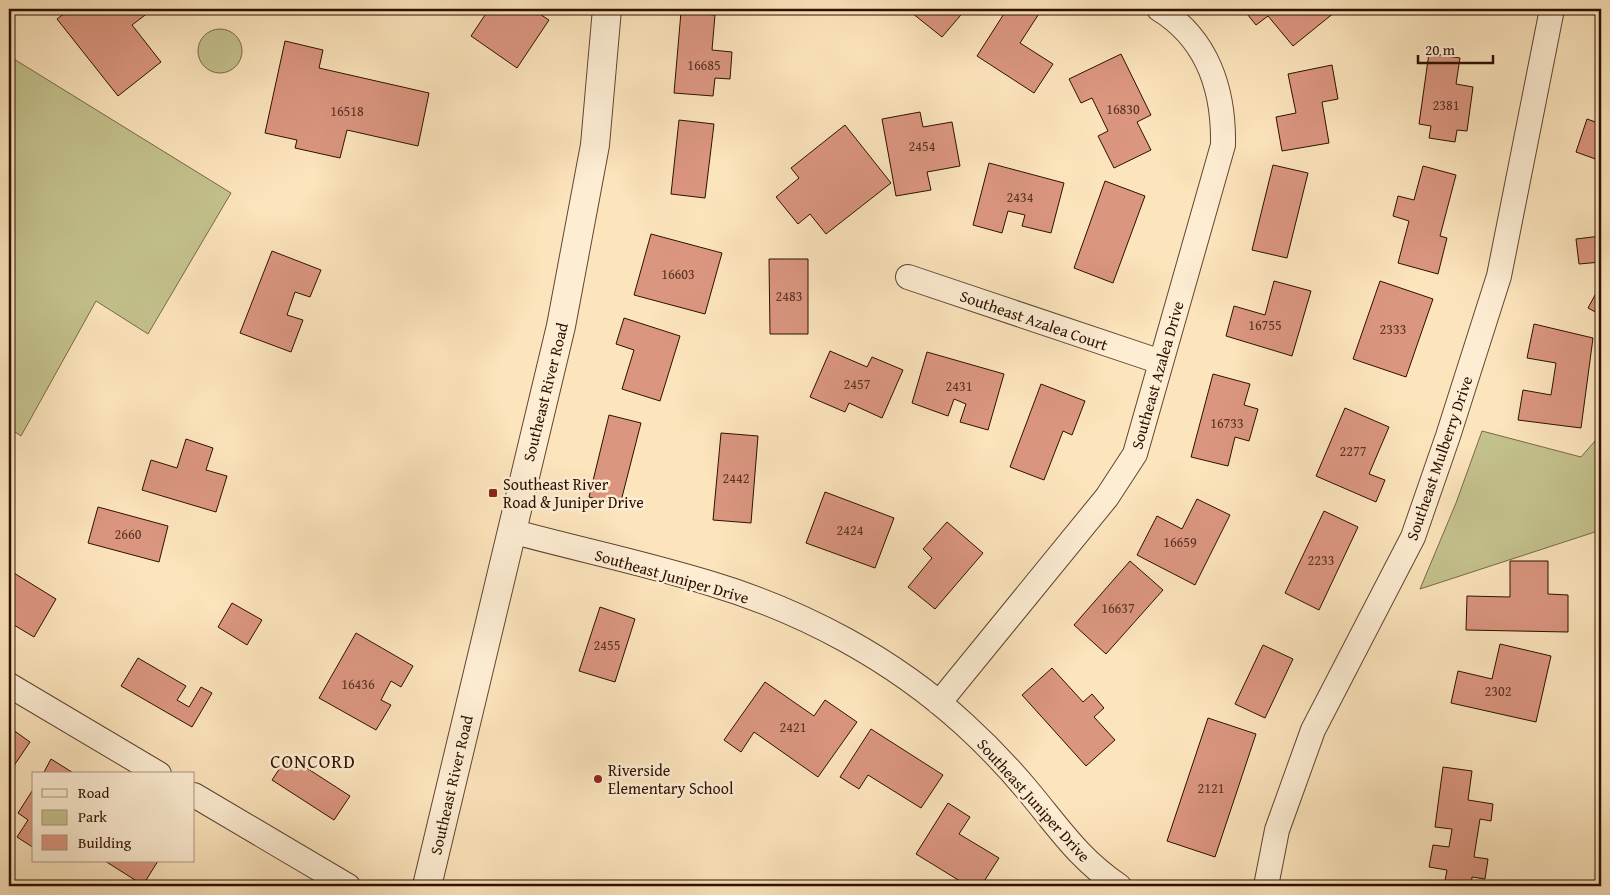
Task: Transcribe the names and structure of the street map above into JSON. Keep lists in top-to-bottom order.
{
  "streets": {
    "street": [
      "Southeast Azalea Court",
      "Southeast Azalea Drive",
      "Southeast River Road",
      "Southeast Mulberry Drive",
      "Southeast Juniper Drive"
    ]
  },
  "crossings": [
    ["Southeast Azalea Court", "Southeast Azalea Drive"],
    ["Southeast Azalea Drive", "Southeast Juniper Drive"],
    ["Southeast River Road", "Southeast Juniper Drive"]
  ],
  "districts": ["CONCORD"],
  "places": {
    "transit": ["Southeast River Road & Juniper Drive"],
    "other": ["Riverside Elementary School"]
  },
  "house_numbers": [
    "16685",
    "2381",
    "16830",
    "16518",
    "2454",
    "2434",
    "16603",
    "2483",
    "16755",
    "2333",
    "2457",
    "2431",
    "16733",
    "2277",
    "2442",
    "2424",
    "2660",
    "16659",
    "2233",
    "16637",
    "2455",
    "16436",
    "2302",
    "2421",
    "2121"
  ],
  "legend": ["Road", "Park", "Building"],
  "scale_bar": "20 m"
}
